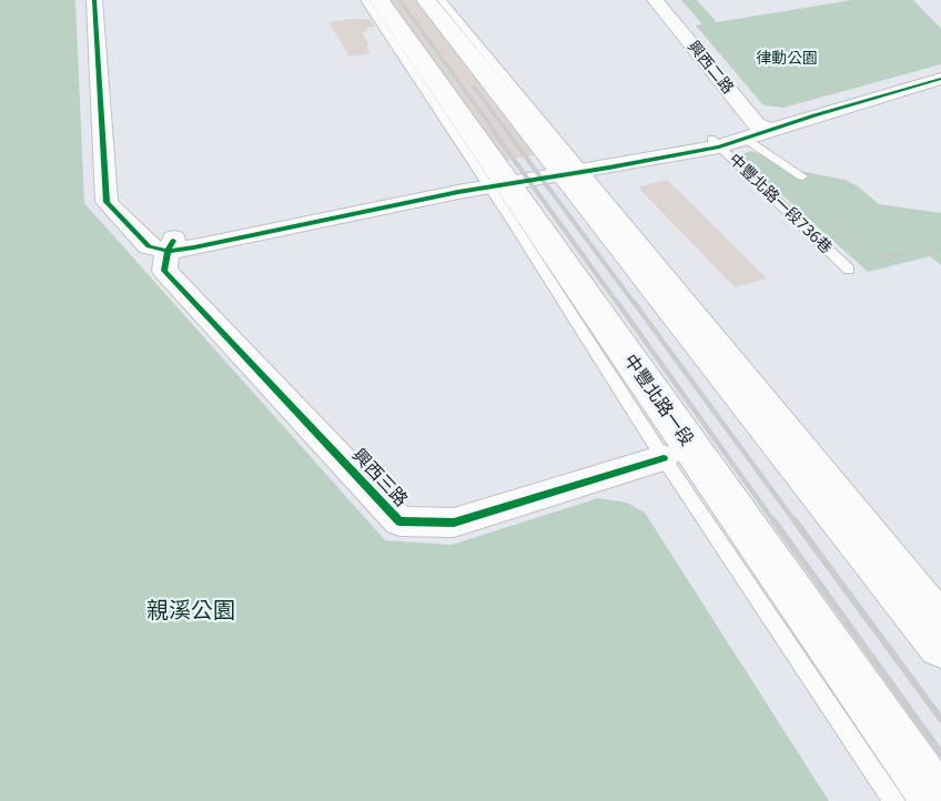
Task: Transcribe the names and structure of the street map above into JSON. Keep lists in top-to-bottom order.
{
  "streets": {
    "main road": ["中豐北路一段"],
    "street": ["興西二路", "興西三路"],
    "lane": ["中豐北路一段736巷"]
  },
  "crossings": [
    ["中豐北路一段", "興西三路"]
  ],
  "parks": ["律動公園", "親溪公園"]
}
